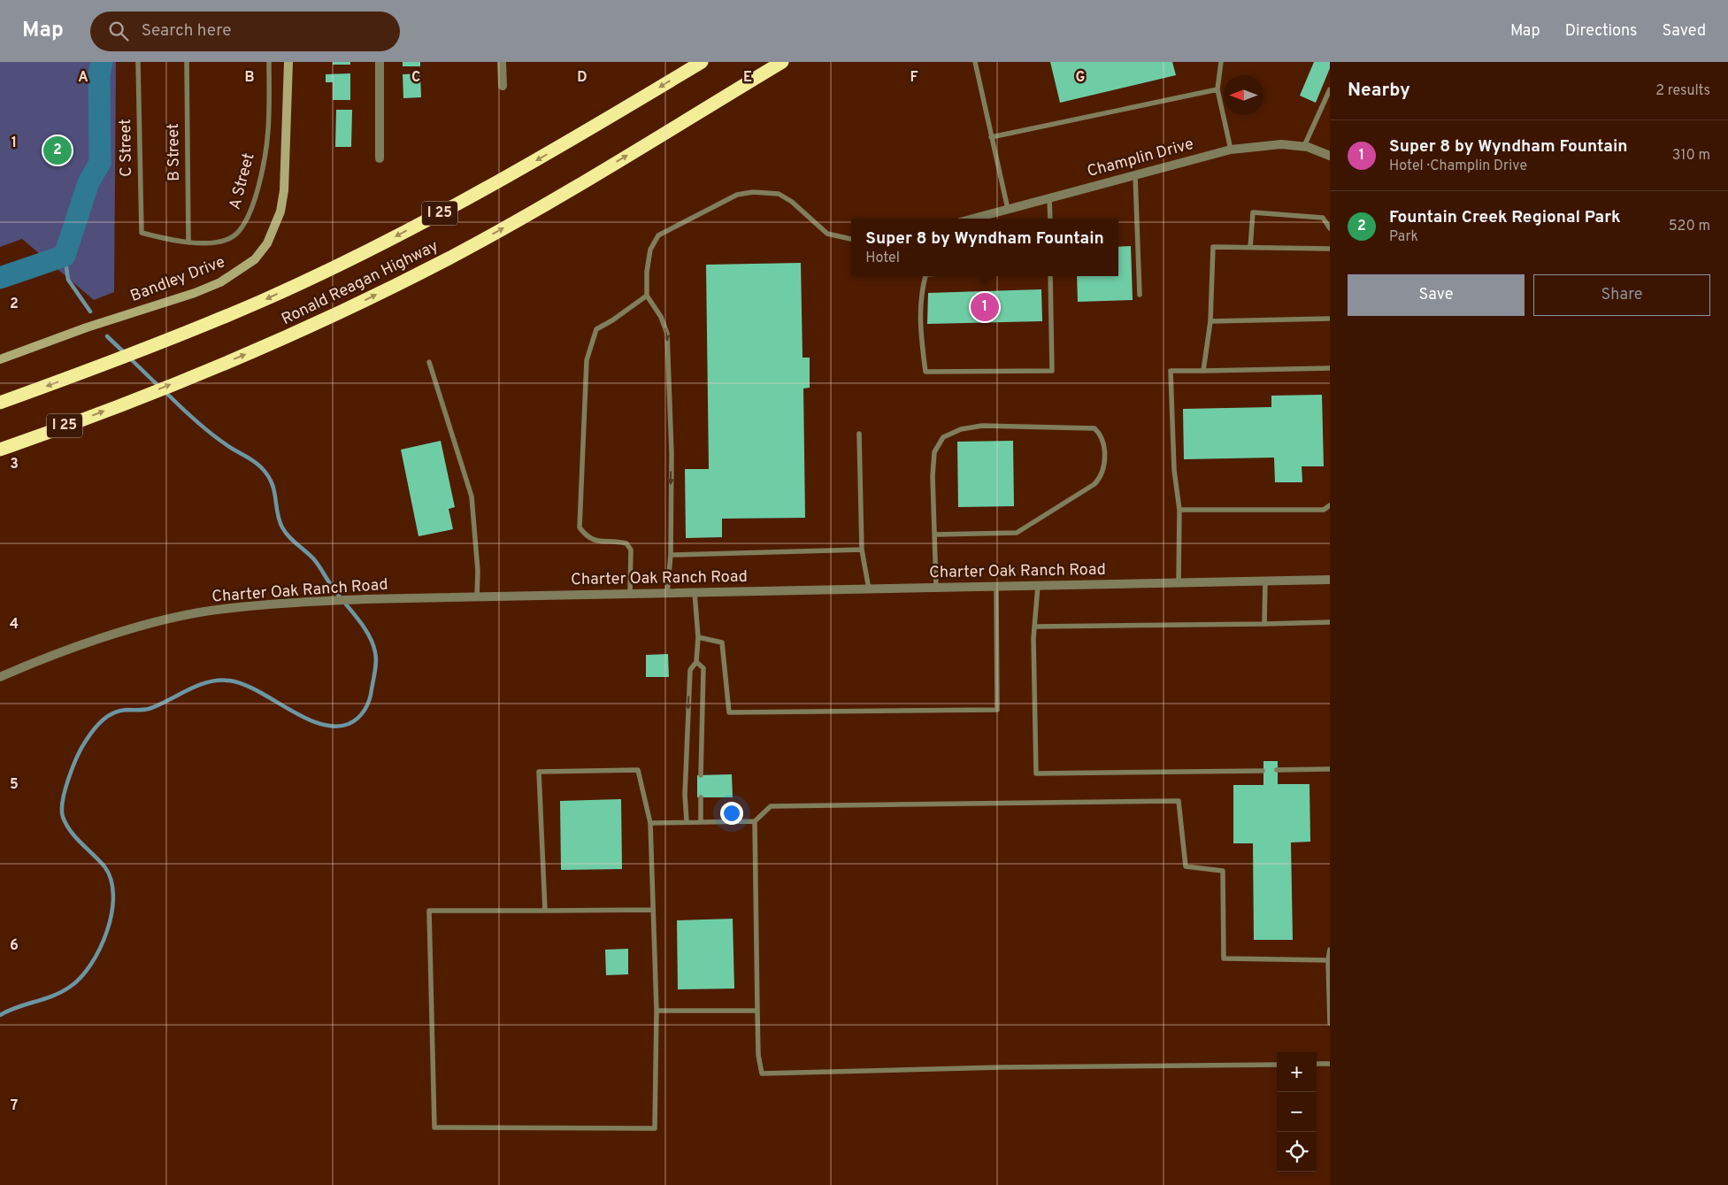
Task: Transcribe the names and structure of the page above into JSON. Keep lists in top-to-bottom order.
{
  "streets": {
    "highway": ["I 25", "Ronald Reagan Highway"],
    "street": ["Champlin Drive", "Bandley Drive", "Charter Oak Ranch Road"],
    "lane": ["C Street", "B Street", "A Street"]
  },
  "crossings": [
    ["C Street", "A Street"],
    ["B Street", "A Street"]
  ],
  "north": "left",
  "page": {
    "header": "Map",
    "search": "Search here",
    "nav": ["Map", "Directions", "Saved"],
    "heading": ["Nearby", "2 results"],
    "list": [
      {
        "mark": "1",
        "name": "Super 8 by Wyndham Fountain",
        "note": "Hotel · Champlin Drive",
        "value": "310 m"
      },
      {
        "mark": "2",
        "name": "Fountain Creek Regional Park",
        "note": "Park",
        "value": "520 m"
      }
    ],
    "pins": ["2", "1"],
    "popup": ["Super 8 by Wyndham Fountain", "Hotel"],
    "buttons": ["Save", "Share"],
    "map_buttons": ["+", "−"]
  },
  "grid": {
    "columns": [
      "A",
      "B",
      "C",
      "D",
      "E",
      "F",
      "G"
    ],
    "rows": [
      "1",
      "2",
      "3",
      "4",
      "5",
      "6",
      "7"
    ]
  }
}
